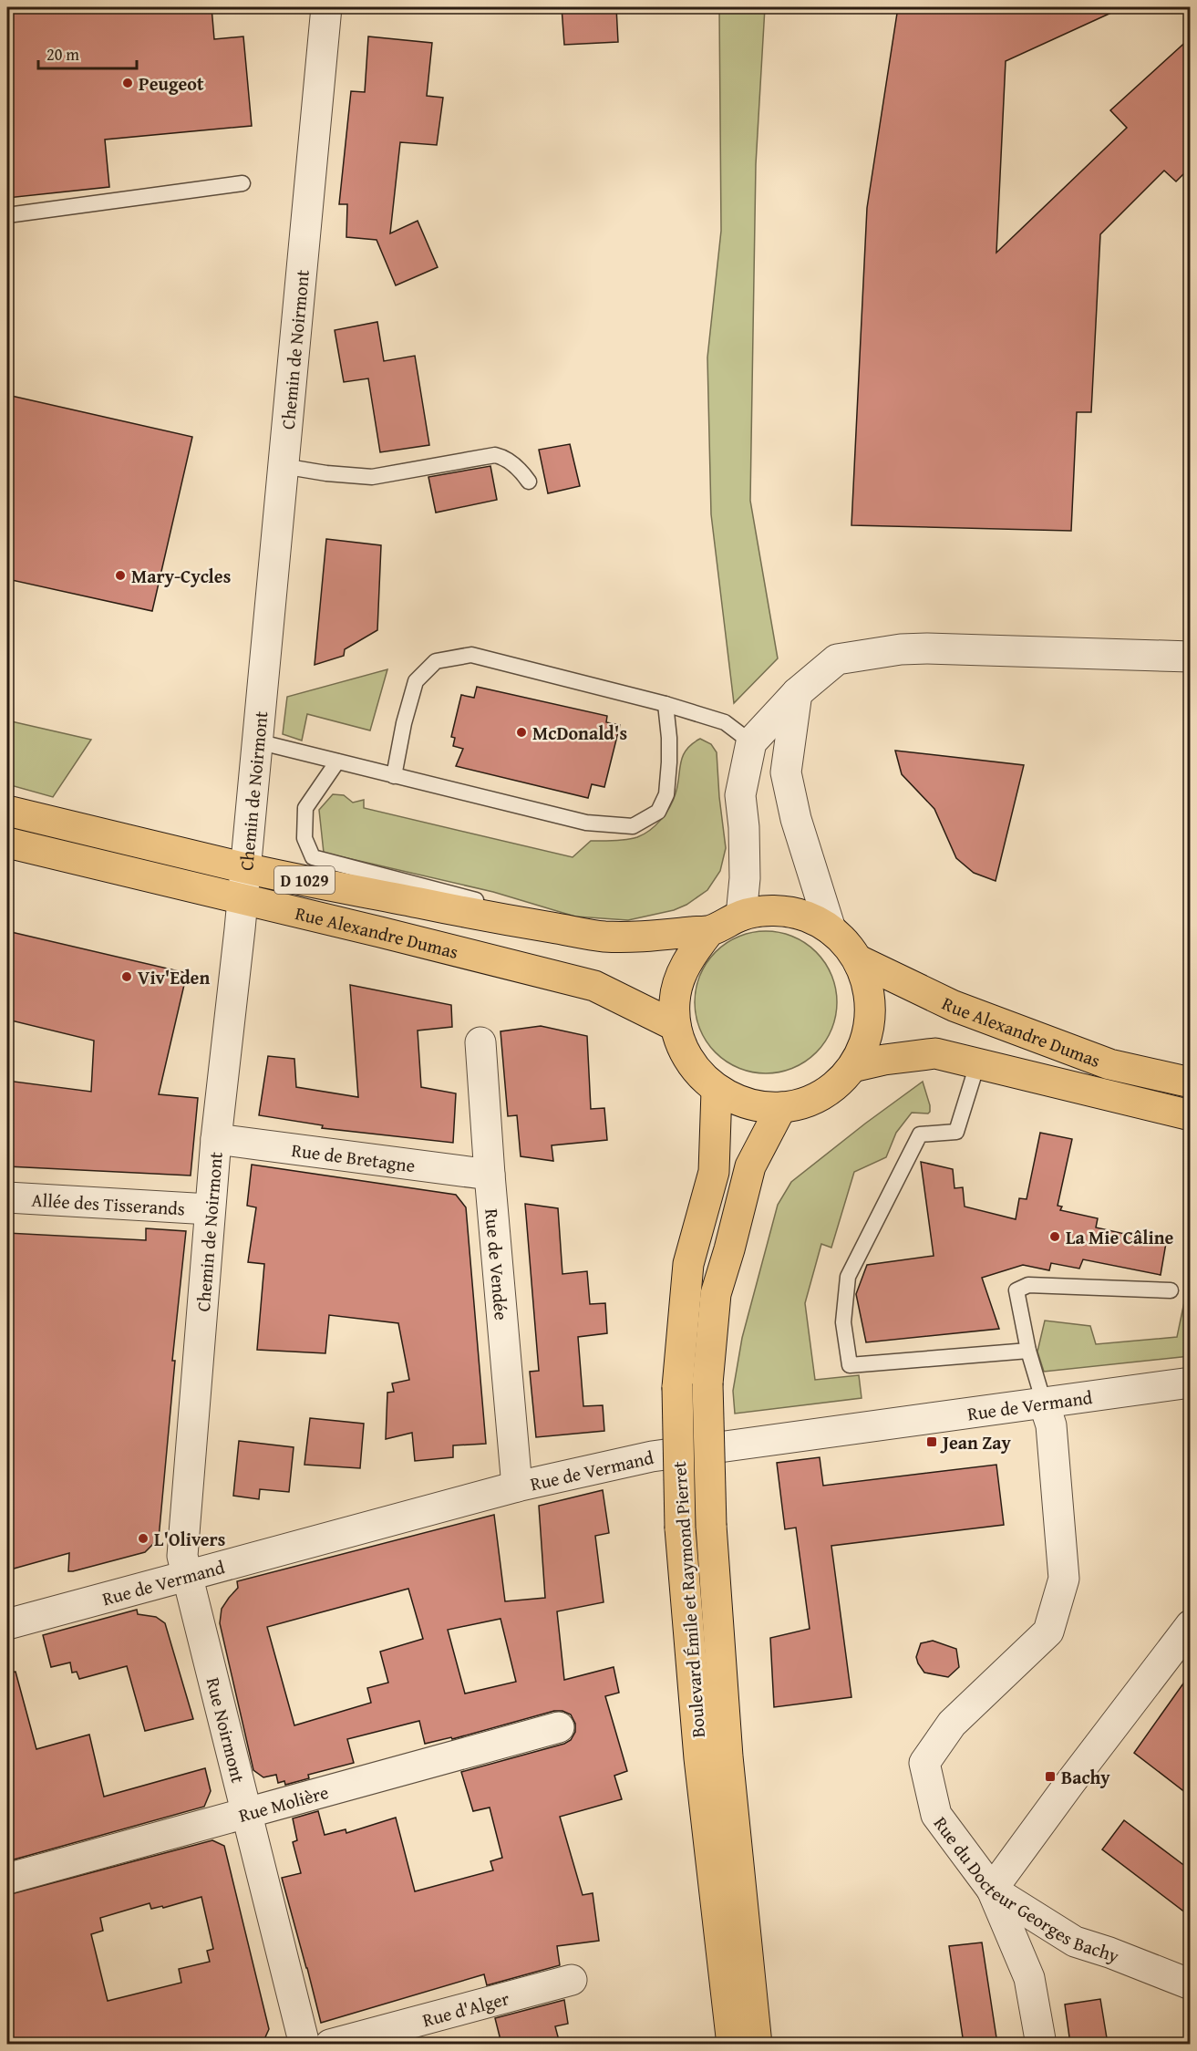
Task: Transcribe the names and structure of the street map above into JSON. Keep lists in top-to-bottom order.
{
  "streets": {
    "main road": ["D 1029", "Rue Alexandre Dumas", "Boulevard Émile et Raymond Pierret"],
    "street": [
      "Chemin de Noirmont",
      "Rue de Bretagne",
      "Allée des Tisserands",
      "Rue de Vendée",
      "Rue de Vermand",
      "Rue Noirmont",
      "Rue Molière",
      "Rue du Docteur Georges Bachy",
      "Rue d'Alger"
    ]
  },
  "crossings": [
    ["Chemin de Noirmont", "D 1029"],
    ["Chemin de Noirmont", "Rue Alexandre Dumas"],
    ["Chemin de Noirmont", "Rue de Bretagne"],
    ["Chemin de Noirmont", "Allée des Tisserands"],
    ["Chemin de Noirmont", "Rue de Vermand"],
    ["Chemin de Noirmont", "Rue Noirmont"],
    ["Rue de Bretagne", "Rue de Vendée"],
    ["Rue de Vendée", "Rue de Vermand"],
    ["Rue de Vermand", "Rue Noirmont"],
    ["Rue de Vermand", "Rue du Docteur Georges Bachy"],
    ["Rue Noirmont", "Rue Molière"]
  ],
  "places": {
    "other": [
      "Peugeot",
      "Mary-Cycles",
      "McDonald's",
      "Viv'Eden",
      "La Mie Câline",
      "L'Olivers"
    ],
    "transit": ["Jean Zay", "Bachy"]
  },
  "scale_bar": "20 m"
}
